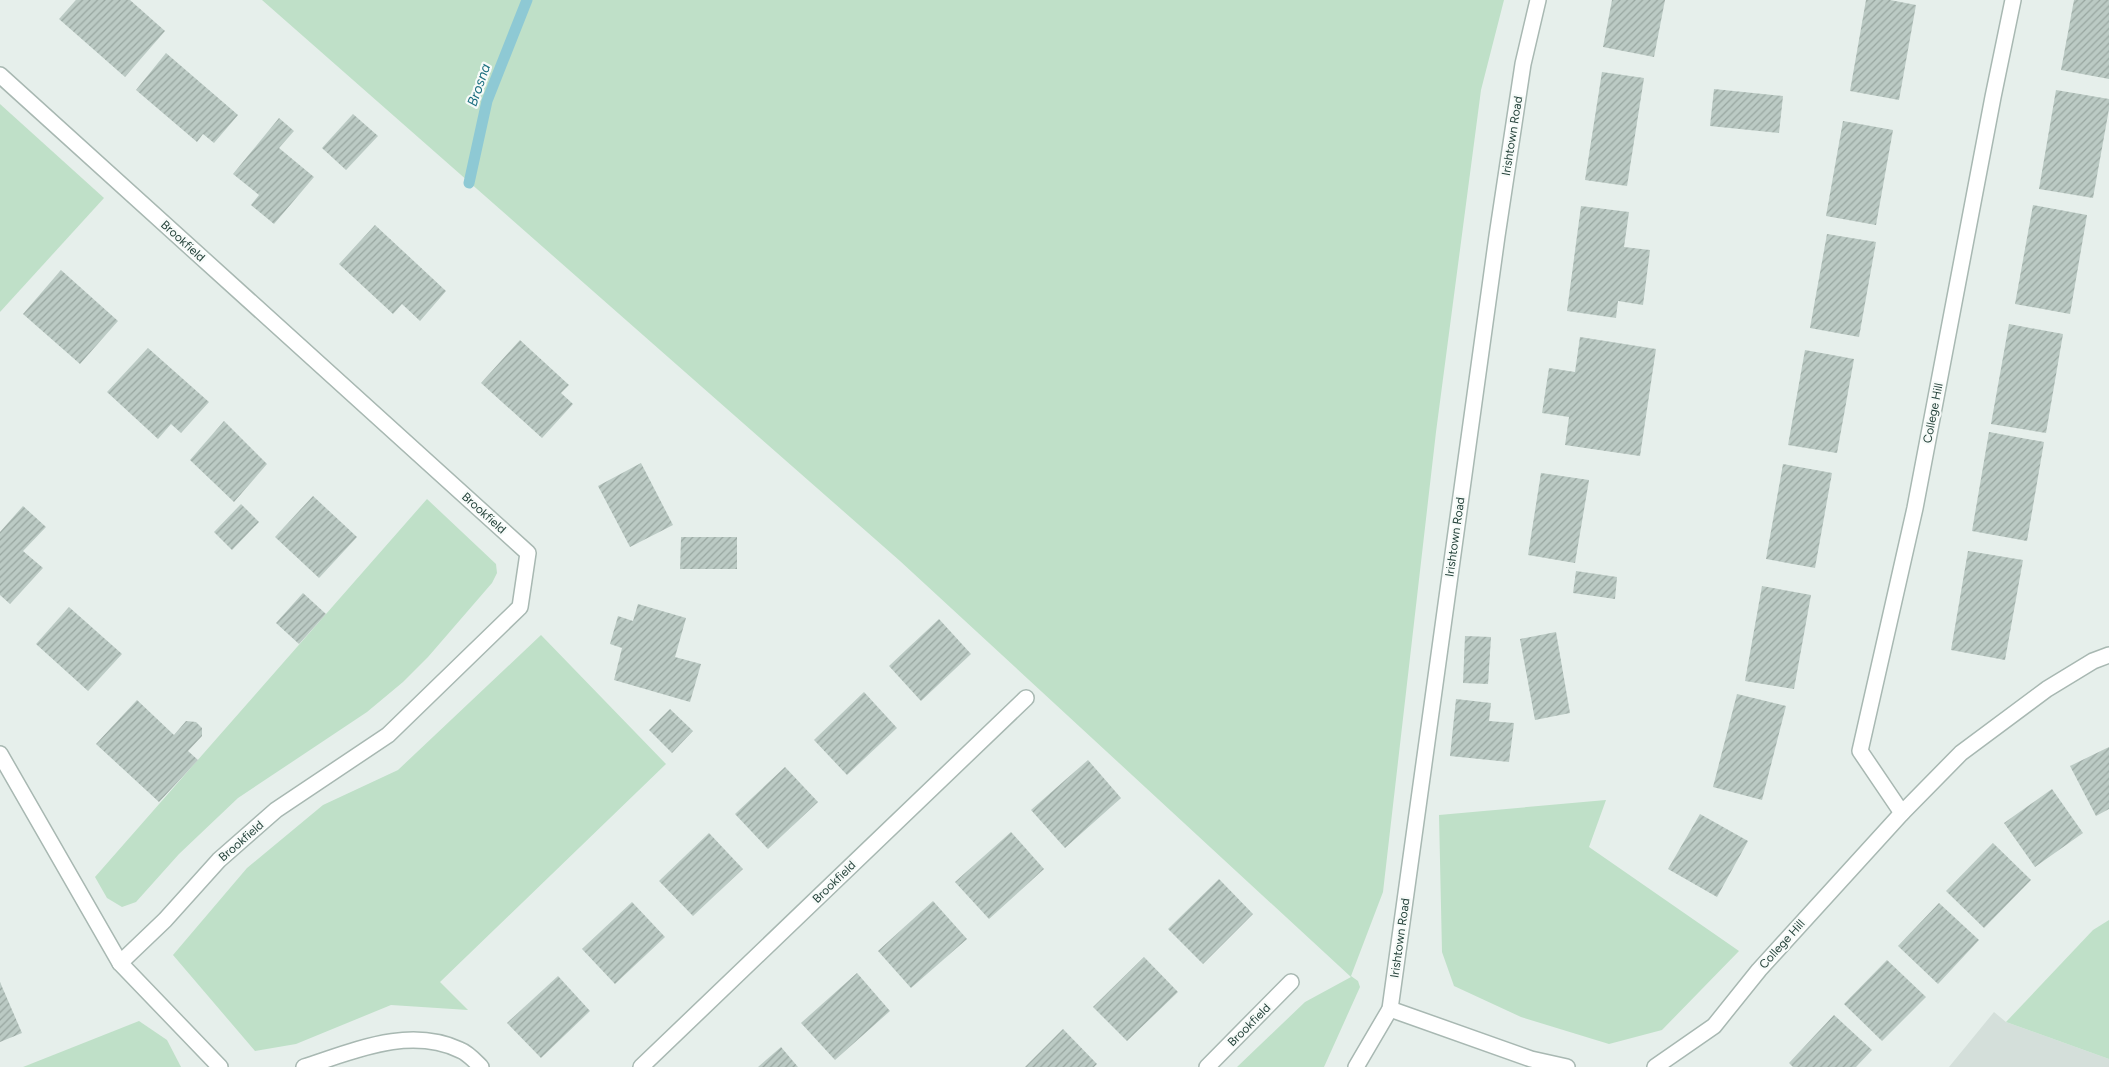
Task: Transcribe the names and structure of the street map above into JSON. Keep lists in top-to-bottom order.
{
  "streets": {
    "street": ["Irishtown Road", "Brookfield", "College Hill"]
  },
  "water": ["Brosna"]
}
